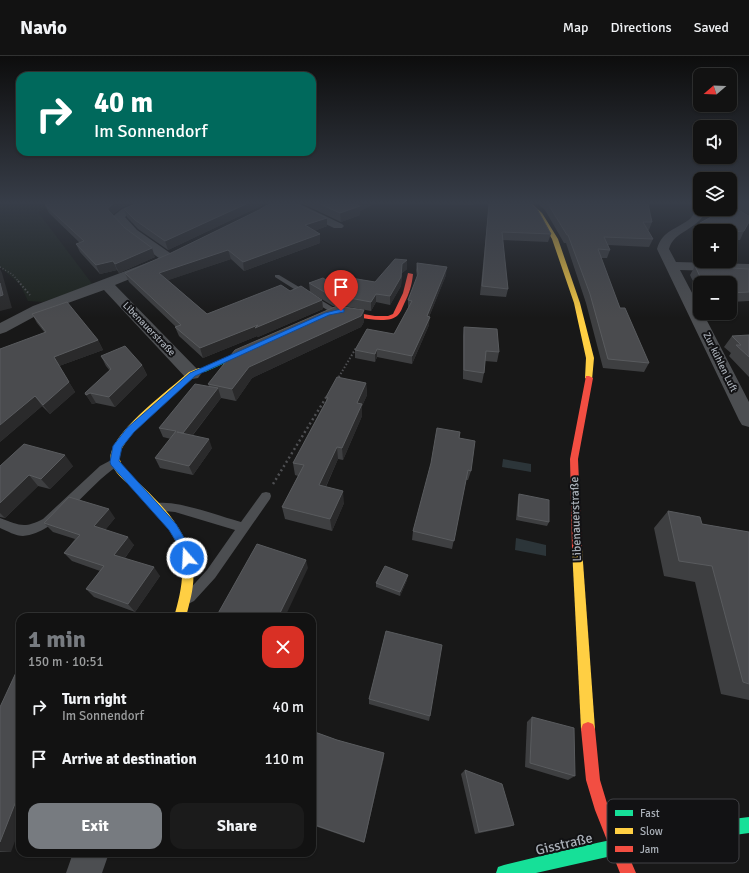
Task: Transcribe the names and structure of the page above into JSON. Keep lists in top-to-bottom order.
{
  "streets": {
    "street": ["Libenauerstraße", "Zur kühlen Luft", "Gisstraße"]
  },
  "legend": ["Fast", "Slow", "Jam"],
  "north": "left",
  "page": {
    "header": "Navio",
    "nav": ["Map", "Directions", "Saved"],
    "map_buttons": ["+", "−"],
    "turn": ["40 m", "Im Sonnendorf"],
    "heading": ["1 min", "150 m · 10:51"],
    "list": [
      {
        "name": "Turn right",
        "note": "Im Sonnendorf",
        "value": "40 m"
      },
      {
        "name": "Arrive at destination",
        "value": "110 m"
      }
    ],
    "buttons": ["Exit", "Share"]
  }
}
